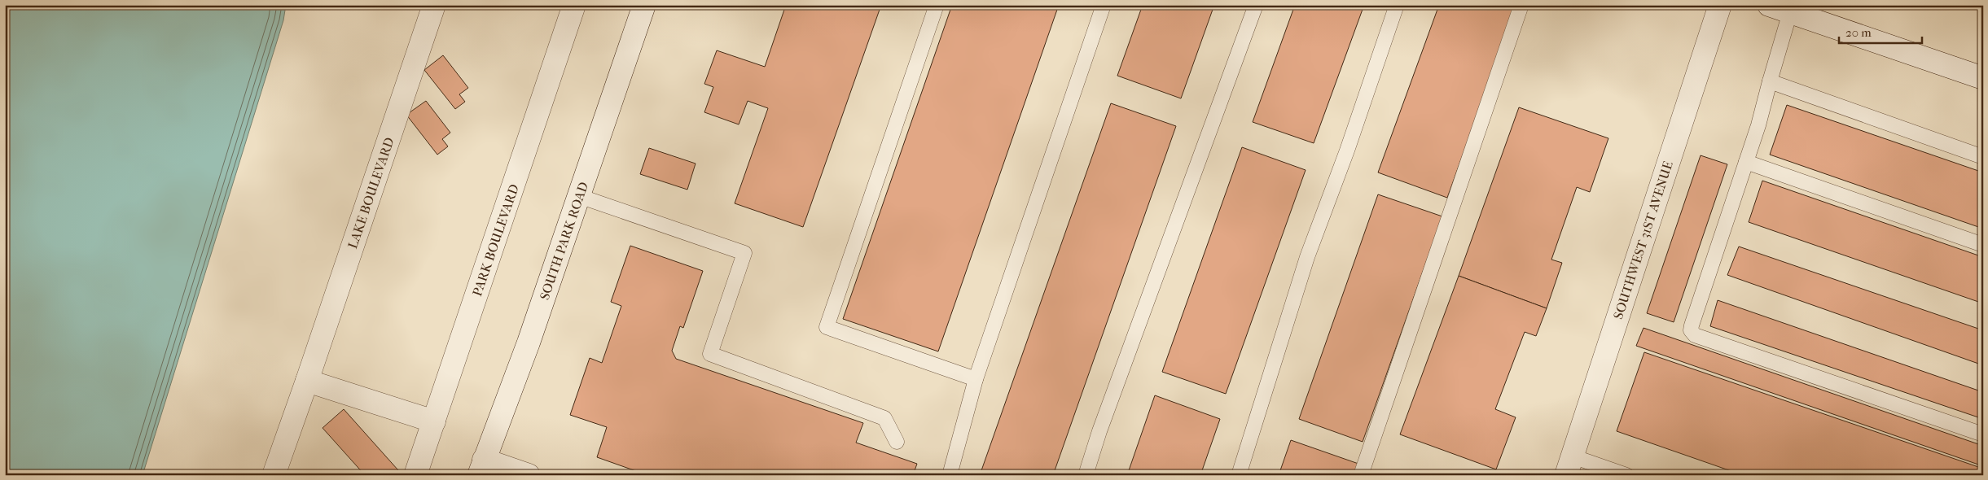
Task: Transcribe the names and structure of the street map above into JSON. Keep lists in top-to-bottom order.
{
  "streets": {
    "street": [
      "LAKE BOULEVARD",
      "PARK BOULEVARD",
      "SOUTHWEST 31ST AVENUE",
      "SOUTH PARK ROAD"
    ]
  },
  "scale_bar": "20 m"
}
